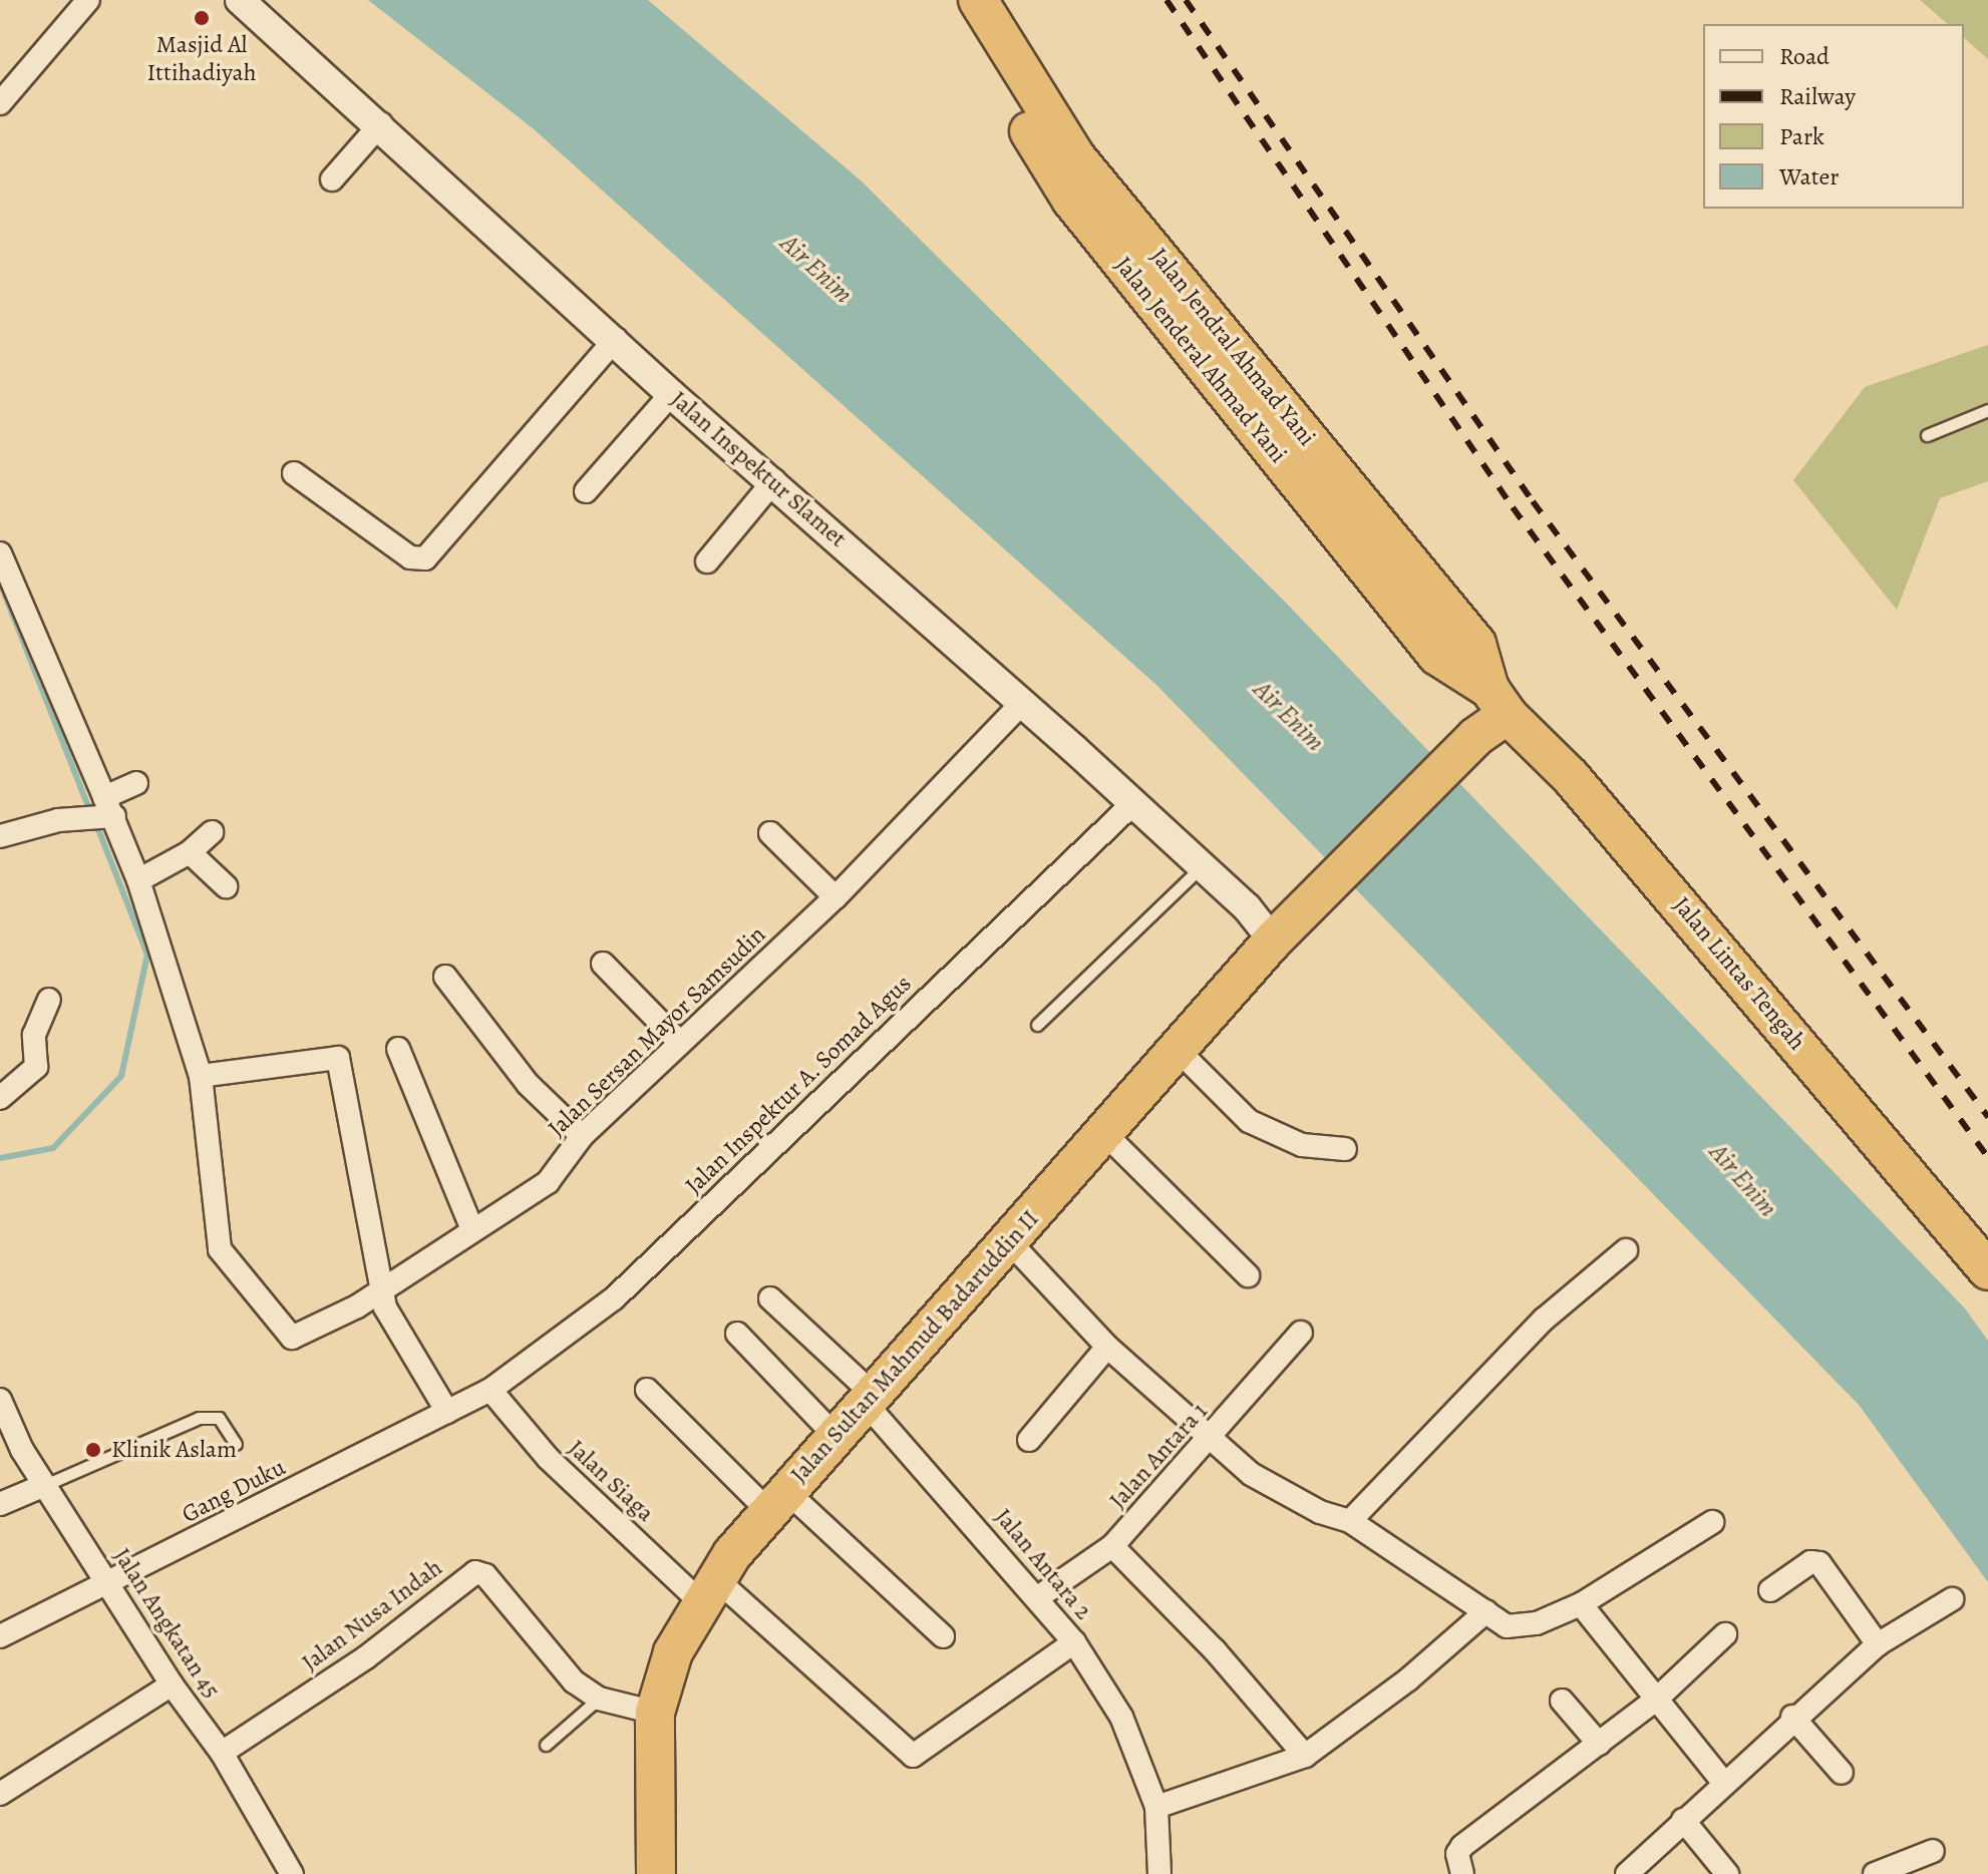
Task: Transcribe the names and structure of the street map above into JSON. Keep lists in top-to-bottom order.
{
  "streets": {
    "highway": [
      "Jalan Jendral Ahmad Yani",
      "Jalan Jenderal Ahmad Yani",
      "Jalan Lintas Tengah",
      "Jalan Sultan Mahmud Badaruddin II"
    ],
    "street": [
      "Jalan Inspektur Slamet",
      "Jalan Sersan Mayor Samsudin",
      "Jalan Inspektur A. Somad Agus",
      "Jalan Antara 1",
      "Jalan Siaga",
      "Gang Duku",
      "Jalan Antara 2",
      "Jalan Nusa Indah",
      "Jalan Angkatan 45"
    ]
  },
  "crossings": [
    ["Jalan Jendral Ahmad Yani", "Jalan Jenderal Ahmad Yani"],
    ["Jalan Jendral Ahmad Yani", "Jalan Lintas Tengah"],
    ["Jalan Jendral Ahmad Yani", "Jalan Sultan Mahmud Badaruddin II"],
    ["Jalan Jenderal Ahmad Yani", "Jalan Lintas Tengah"],
    ["Jalan Jenderal Ahmad Yani", "Jalan Sultan Mahmud Badaruddin II"],
    ["Jalan Inspektur Slamet", "Jalan Sersan Mayor Samsudin"],
    ["Jalan Inspektur Slamet", "Jalan Inspektur A. Somad Agus"],
    ["Jalan Inspektur Slamet", "Jalan Sultan Mahmud Badaruddin II"],
    ["Jalan Lintas Tengah", "Jalan Sultan Mahmud Badaruddin II"],
    ["Jalan Inspektur A. Somad Agus", "Jalan Siaga"],
    ["Jalan Inspektur A. Somad Agus", "Gang Duku"],
    ["Jalan Sultan Mahmud Badaruddin II", "Jalan Siaga"],
    ["Jalan Sultan Mahmud Badaruddin II", "Jalan Antara 2"],
    ["Jalan Sultan Mahmud Badaruddin II", "Jalan Nusa Indah"],
    ["Jalan Antara 1", "Jalan Antara 2"],
    ["Jalan Siaga", "Gang Duku"],
    ["Jalan Siaga", "Jalan Antara 2"],
    ["Gang Duku", "Jalan Angkatan 45"],
    ["Jalan Nusa Indah", "Jalan Angkatan 45"]
  ],
  "water": ["Air Enim"],
  "places": ["Masjid Al Ittihadiyah", "Klinik Aslam"],
  "legend": [
    "Road",
    "Railway",
    "Park",
    "Water"
  ]
}
